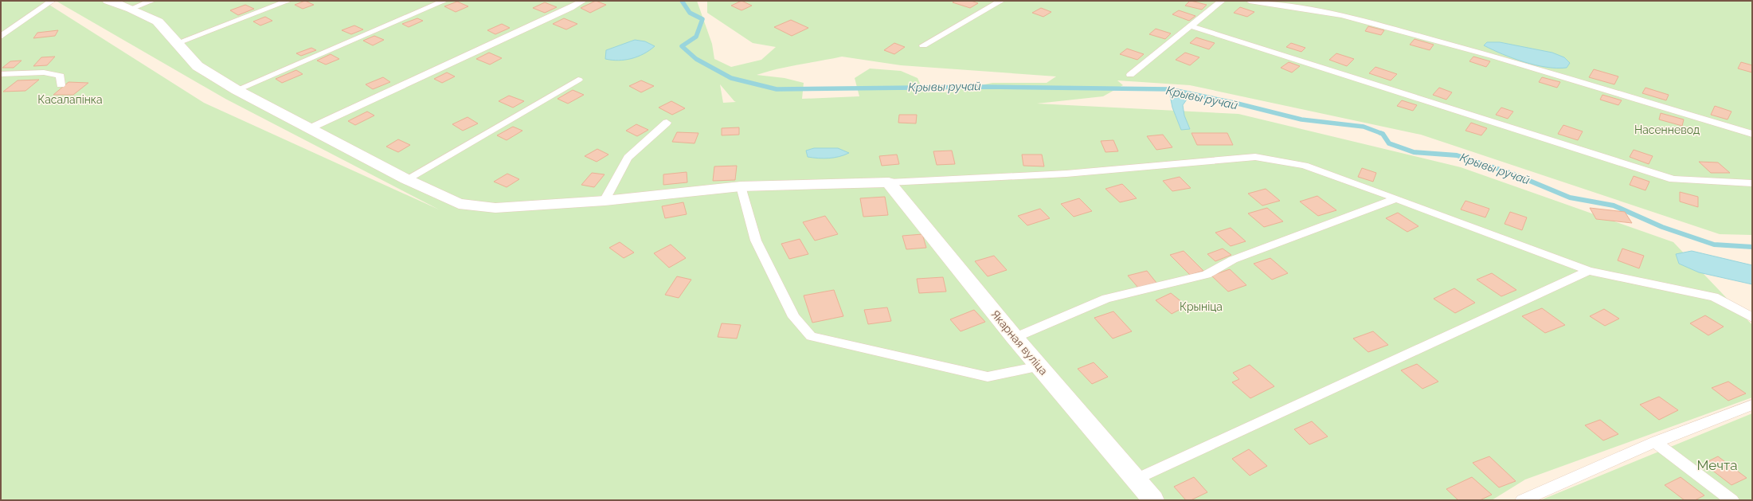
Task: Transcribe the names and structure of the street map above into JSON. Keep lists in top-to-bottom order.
{
  "streets": {
    "street": ["Якарная вуліца"]
  },
  "water": ["Крывы ручай"],
  "parks": [
    "Касалапінка",
    "Насенневод",
    "Крыніца",
    "Мечта"
  ]
}
